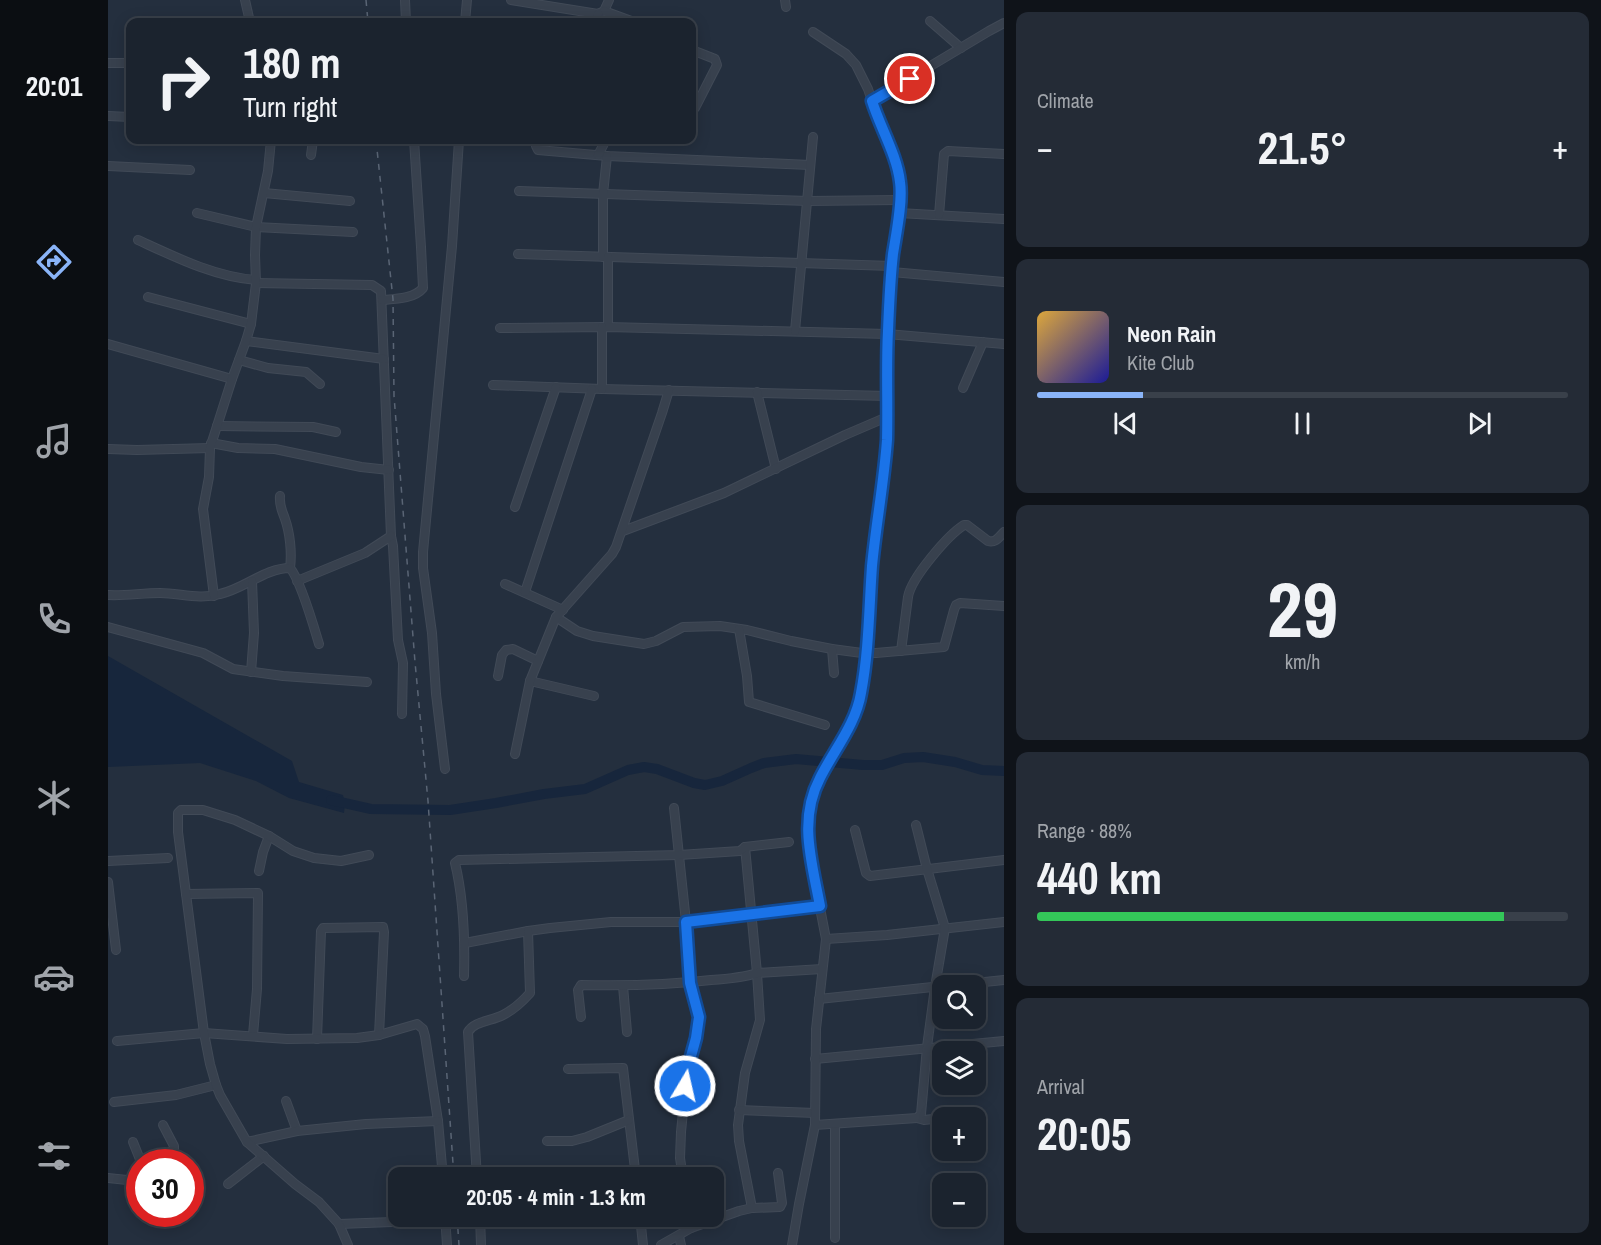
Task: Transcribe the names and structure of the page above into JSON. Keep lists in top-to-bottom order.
{
  "page": {
    "tabs": "20:01",
    "tile": [
      "Climate",
      ["29", "km/h"],
      ["Range · 88%", "440 km"],
      ["Arrival", "20:05"]
    ],
    "turn": ["180 m", "Turn right"],
    "heat": ["−", "21.5°", "+"],
    "song": ["Neon Rain", "Kite Club"],
    "map_buttons": ["+", "−"],
    "limit": "30",
    "trip": "20:05 · 4 min · 1.3 km"
  }
}
